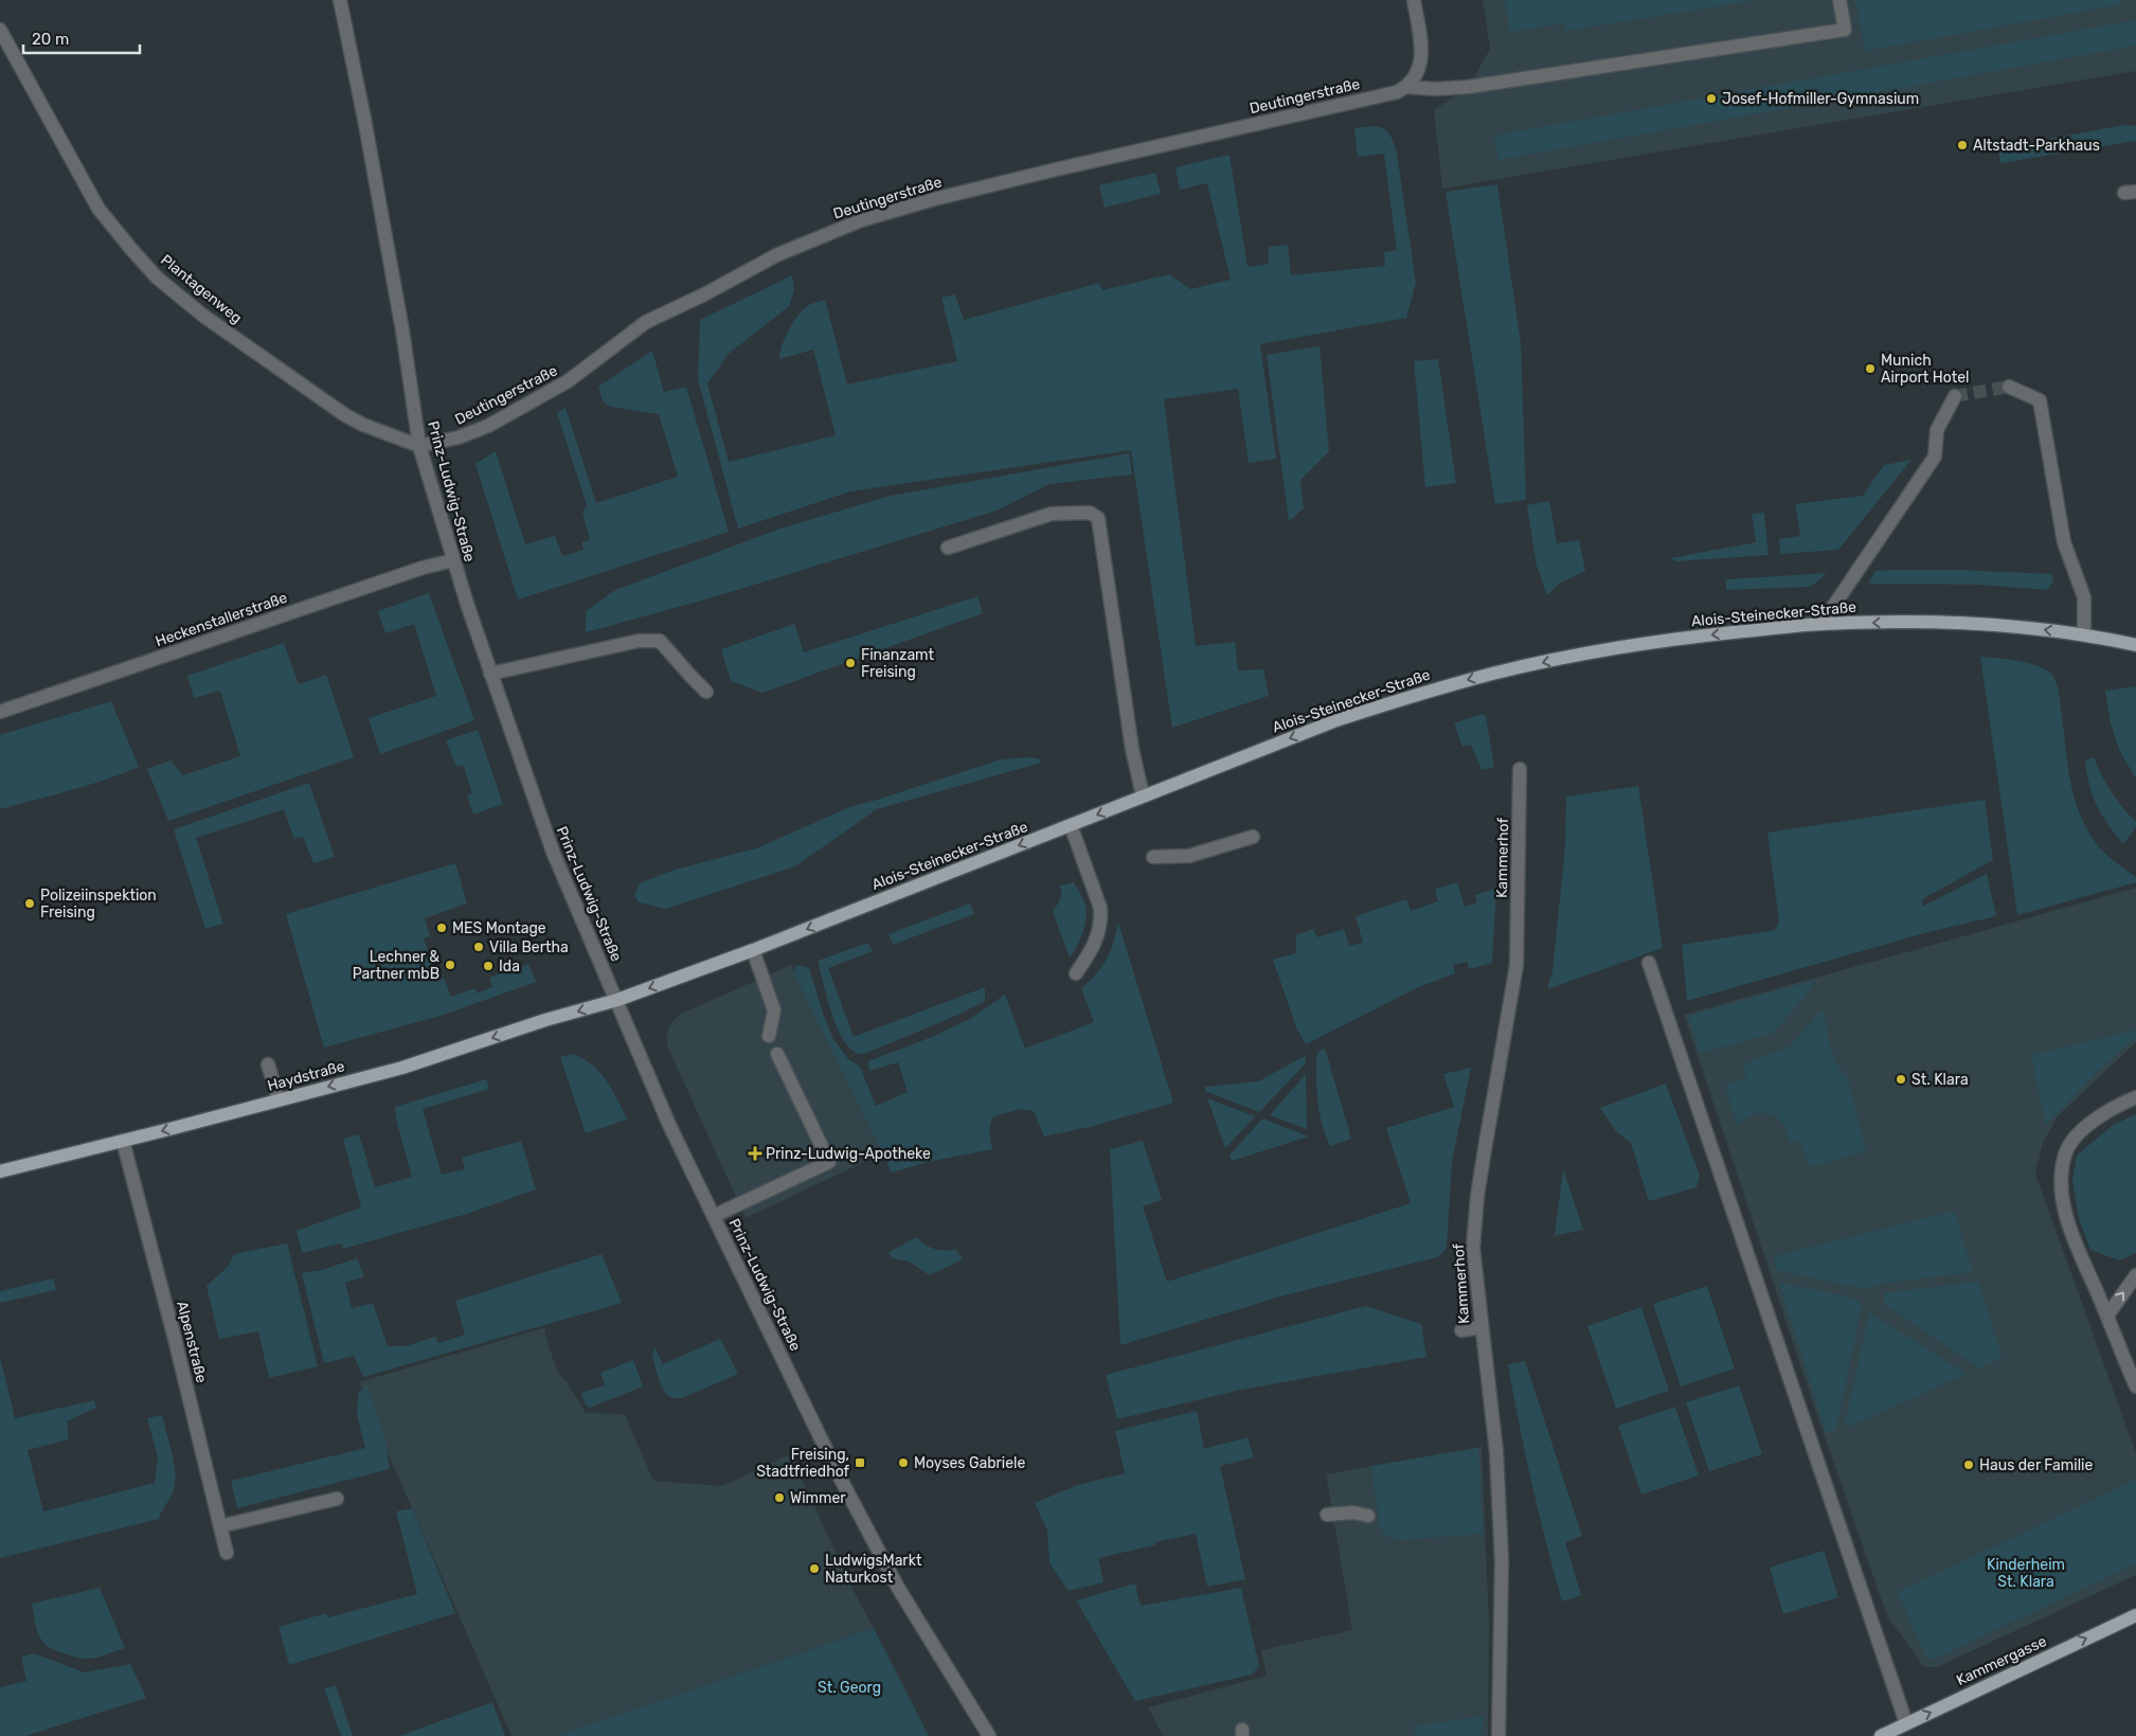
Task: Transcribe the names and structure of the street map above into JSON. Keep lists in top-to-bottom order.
{
  "streets": {
    "main road": ["Alois-Steinecker-Straße", "Haydstraße", "Kammergasse"],
    "street": [
      "Deutingerstraße",
      "Plantagenweg",
      "Prinz-Ludwig-Straße",
      "Heckenstallerstraße",
      "Kammerhof",
      "Alpenstraße"
    ]
  },
  "crossings": [
    ["Deutingerstraße", "Plantagenweg"],
    ["Deutingerstraße", "Prinz-Ludwig-Straße"],
    ["Plantagenweg", "Prinz-Ludwig-Straße"],
    ["Prinz-Ludwig-Straße", "Alois-Steinecker-Straße"],
    ["Prinz-Ludwig-Straße", "Heckenstallerstraße"],
    ["Prinz-Ludwig-Straße", "Haydstraße"],
    ["Alois-Steinecker-Straße", "Haydstraße"],
    ["Haydstraße", "Alpenstraße"]
  ],
  "one_way": ["Alois-Steinecker-Straße", "Haydstraße", "Kammergasse"],
  "parks": ["Kinderheim St. Klara", "St. Georg"],
  "places": {
    "other": [
      "Josef-Hofmiller-Gymnasium",
      "Altstadt-Parkhaus",
      "Munich Airport Hotel",
      "Finanzamt Freising",
      "Polizeiinspektion Freising",
      "MES Montage",
      "Villa Bertha",
      "Lechner & Partner mbB",
      "Ida",
      "St. Klara",
      "Moyses Gabriele",
      "Haus der Familie",
      "Wimmer",
      "LudwigsMarkt Naturkost"
    ],
    "health": ["Prinz-Ludwig-Apotheke"],
    "transit": ["Freising, Stadtfriedhof"]
  },
  "scale_bar": "20 m"
}
